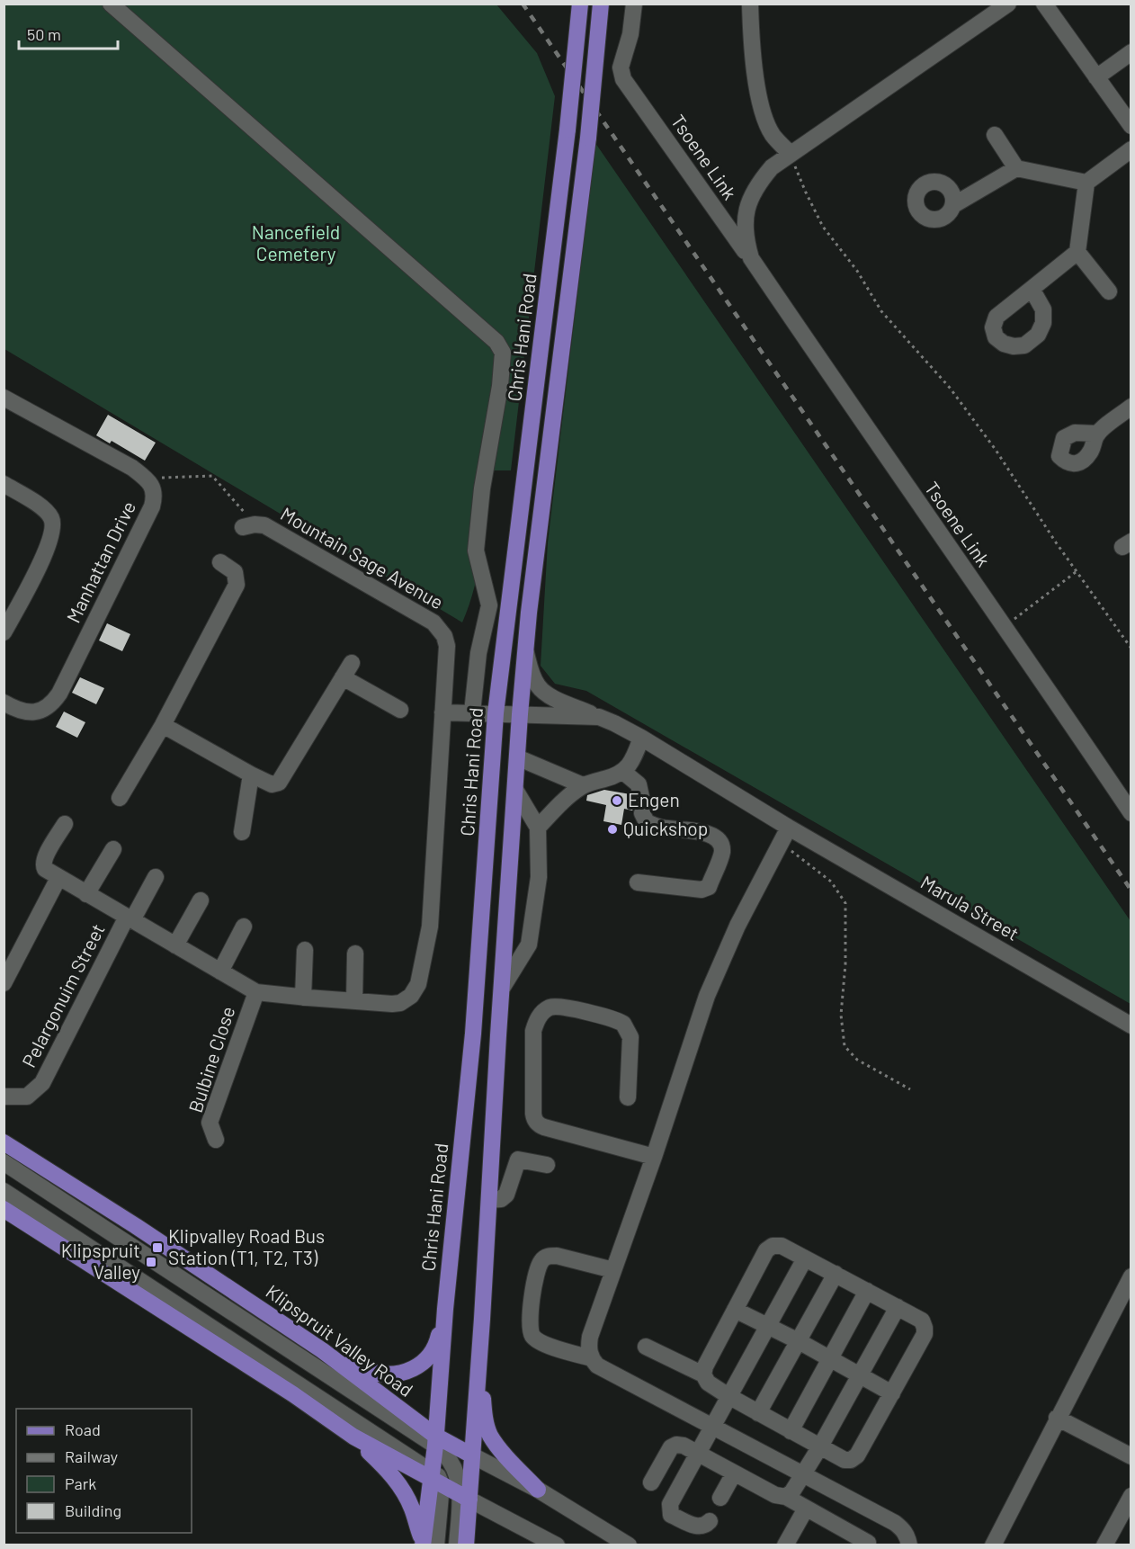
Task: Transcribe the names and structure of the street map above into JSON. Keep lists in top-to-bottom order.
{
  "streets": {
    "main road": ["Chris Hani Road", "Klipspruit Valley Road"],
    "street": [
      "Tsoene Link",
      "Mountain Sage Avenue",
      "Manhattan Drive",
      "Marula Street",
      "Pelargonuim Street",
      "Bulbine Close"
    ]
  },
  "crossings": [
    ["Chris Hani Road", "Marula Street"],
    ["Chris Hani Road", "Klipspruit Valley Road"]
  ],
  "parks": ["Nancefield Cemetery"],
  "places": {
    "other": ["Engen", "Quickshop"],
    "transit": ["Klipvalley Road Bus Station (T1, T2, T3)", "Klipspruit Valley"]
  },
  "legend": [
    "Road",
    "Railway",
    "Park",
    "Building"
  ],
  "scale_bar": "50 m"
}
